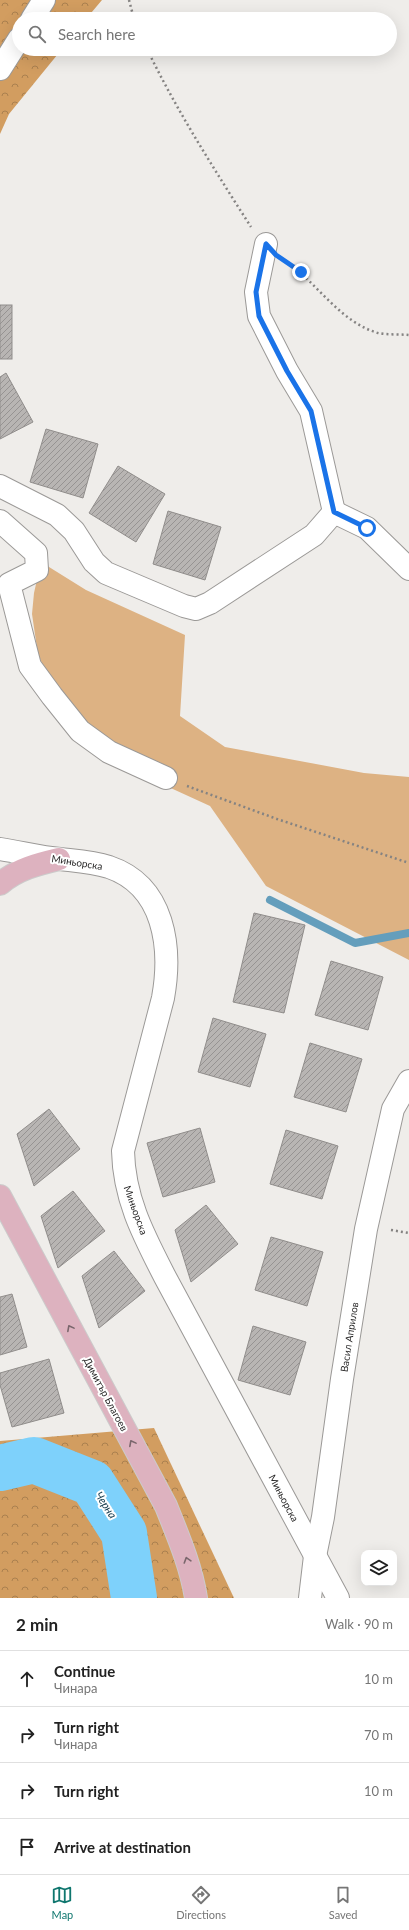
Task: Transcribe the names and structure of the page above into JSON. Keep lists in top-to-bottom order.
{
  "streets": {
    "main road": ["Димитър Благоев"],
    "street": ["Миньорска", "Васил Априлов"]
  },
  "crossings": [
    ["Миньорска", "Васил Априлов"]
  ],
  "one_way": ["Димитър Благоев"],
  "water": ["Черна"],
  "page": {
    "search": "Search here",
    "heading": ["2 min", "Walk · 90 m"],
    "list": [
      ["Continue", "Чинара", "10 m"],
      ["Turn right", "Чинара", "70 m"],
      ["Turn right", "10 m"],
      "Arrive at destination"
    ],
    "nav": ["Map", "Directions", "Saved"]
  }
}
